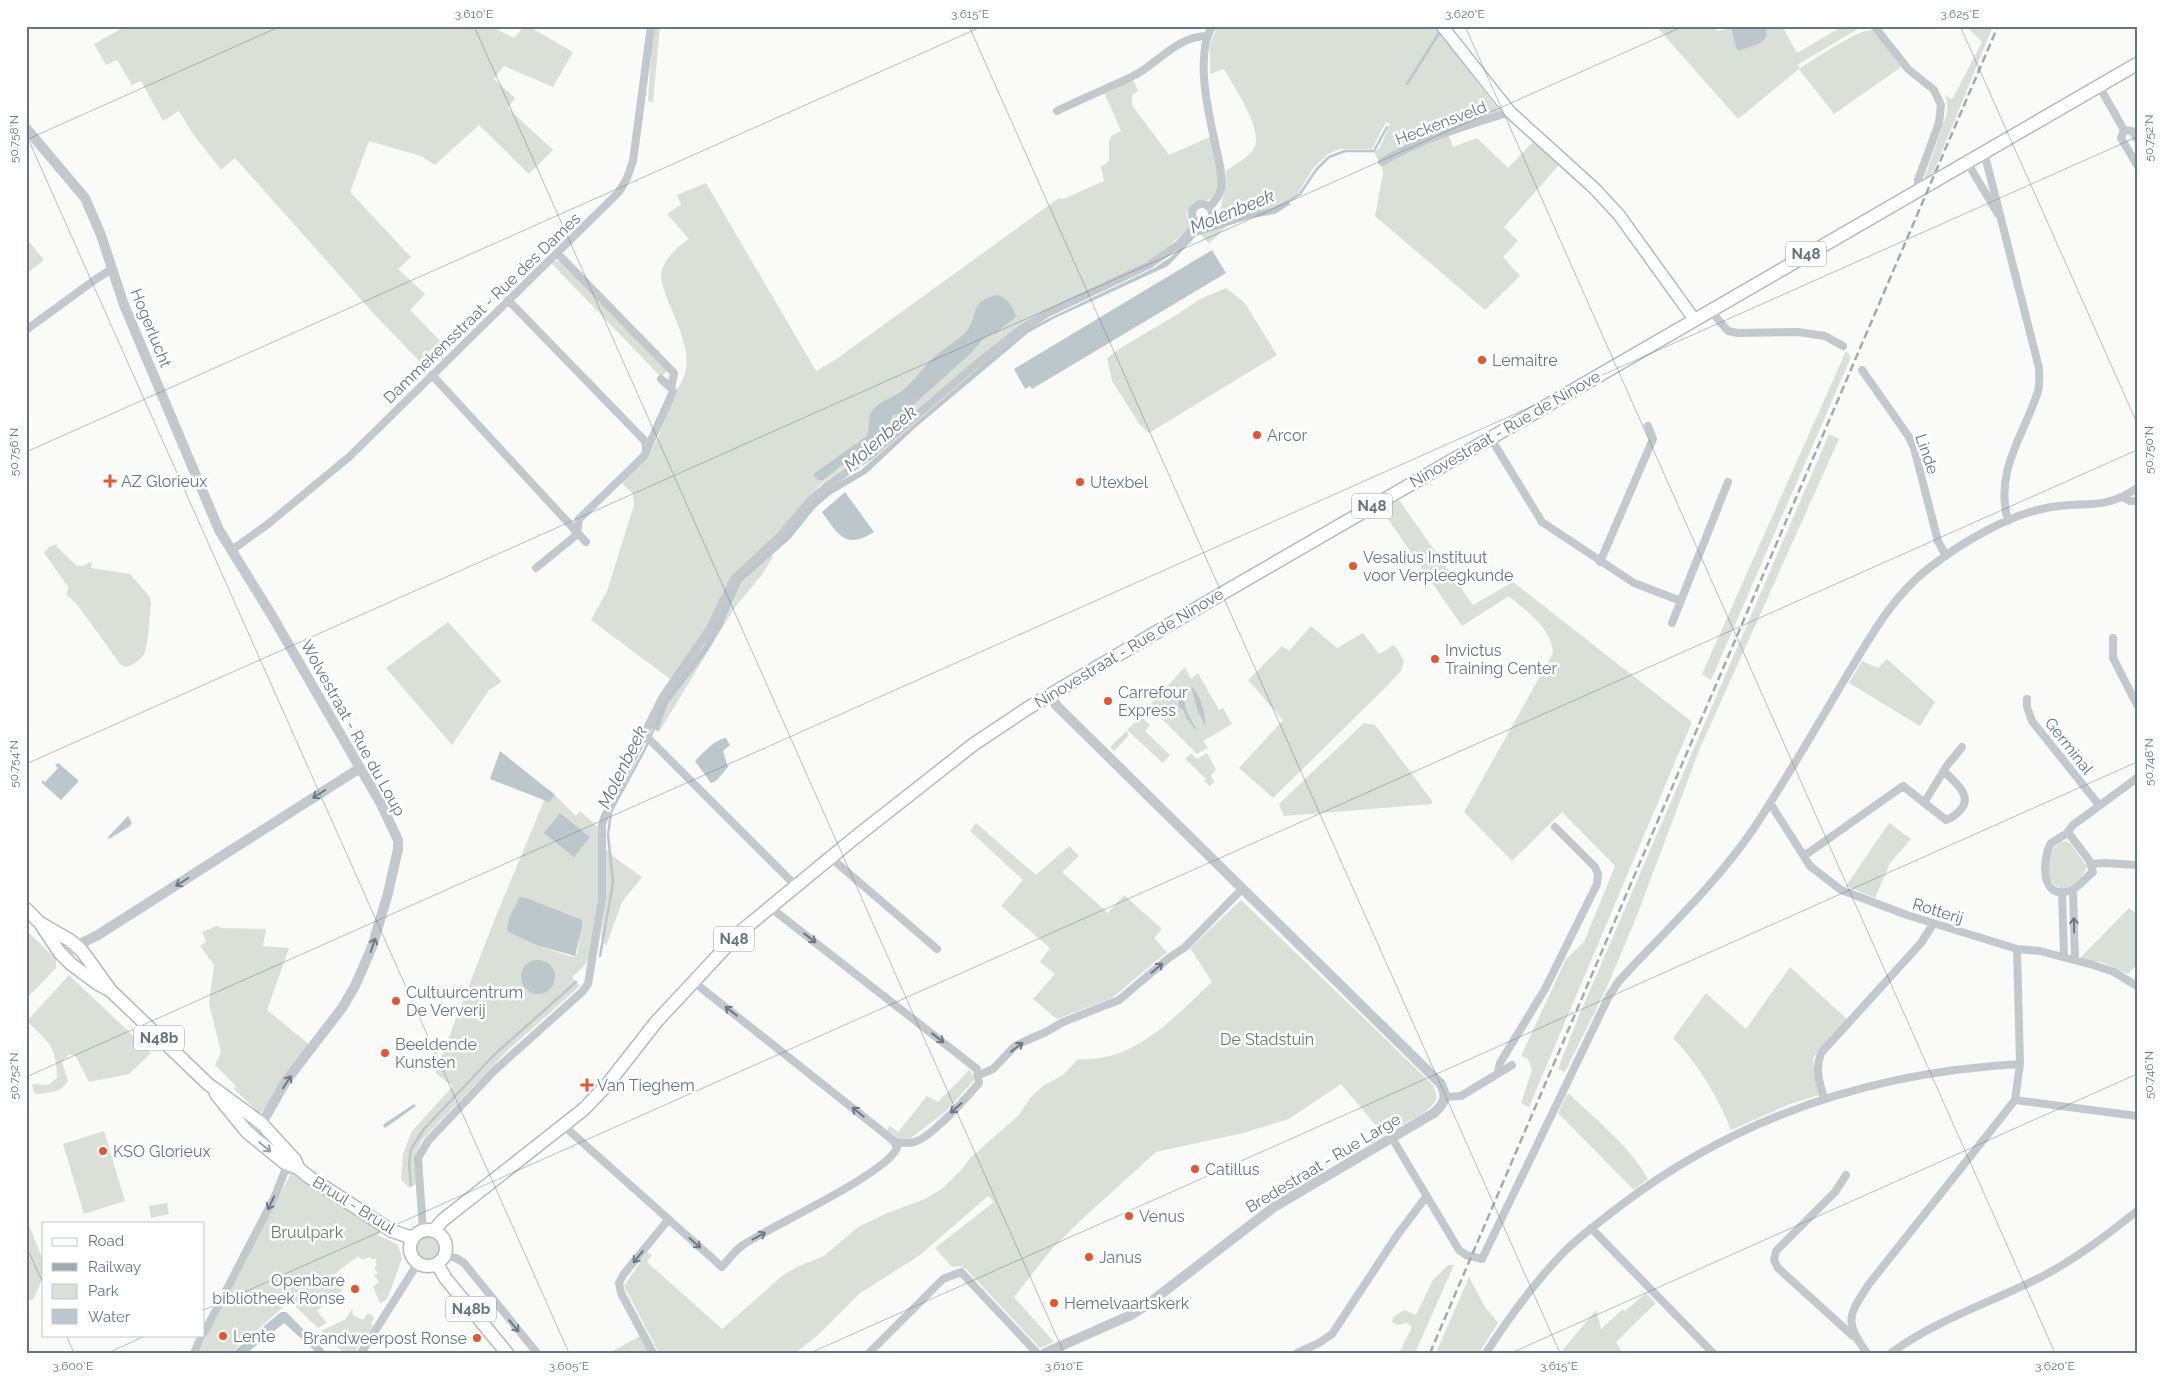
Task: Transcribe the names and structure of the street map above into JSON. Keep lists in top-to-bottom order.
{
  "streets": {
    "main road": [
      "N48",
      "Ninovestraat - Rue de Ninove",
      "N48b",
      "Bruul - Bruul"
    ],
    "street": [
      "Heckensveld",
      "Dammekensstraat - Rue des Dames",
      "Hogerlucht",
      "Linde",
      "Wolvestraat - Rue du Loup",
      "Germinal",
      "Rotterij",
      "Bredestraat - Rue Large"
    ]
  },
  "crossings": [
    ["N48", "Ninovestraat - Rue de Ninove"],
    ["Dammekensstraat - Rue des Dames", "Hogerlucht"],
    ["Dammekensstraat - Rue des Dames", "Wolvestraat - Rue du Loup"],
    ["Hogerlucht", "Wolvestraat - Rue du Loup"],
    ["Ninovestraat - Rue de Ninove", "N48b"],
    ["Ninovestraat - Rue de Ninove", "Bruul - Bruul"],
    ["Wolvestraat - Rue du Loup", "N48b"],
    ["N48b", "Bruul - Bruul"]
  ],
  "one_way": ["Wolvestraat - Rue du Loup"],
  "water": ["Molenbeek"],
  "parks": ["De Stadstuin", "Bruulpark"],
  "places": {
    "other": [
      "Lemaitre",
      "Arcor",
      "Utexbel",
      "Vesalius Instituut voor Verpleegkunde",
      "Invictus Training Center",
      "Carrefour Express",
      "Cultuurcentrum De Ververij",
      "Beeldende Kunsten",
      "KSO Glorieux",
      "Catillus",
      "Venus",
      "Janus",
      "Openbare bibliotheek Ronse",
      "Hemelvaartskerk",
      "Lente",
      "Brandweerpost Ronse"
    ],
    "health": ["AZ Glorieux", "Van Tieghem"]
  },
  "legend": [
    "Road",
    "Railway",
    "Park",
    "Water"
  ],
  "coordinates": [
    "3.610°E",
    "3.615°E",
    "3.620°E",
    "3.625°E",
    "50.752°N",
    "50.758°N",
    "50.750°N",
    "50.756°N",
    "50.748°N",
    "50.754°N",
    "50.746°N",
    "3.600°E",
    "3.605°E"
  ]
}
